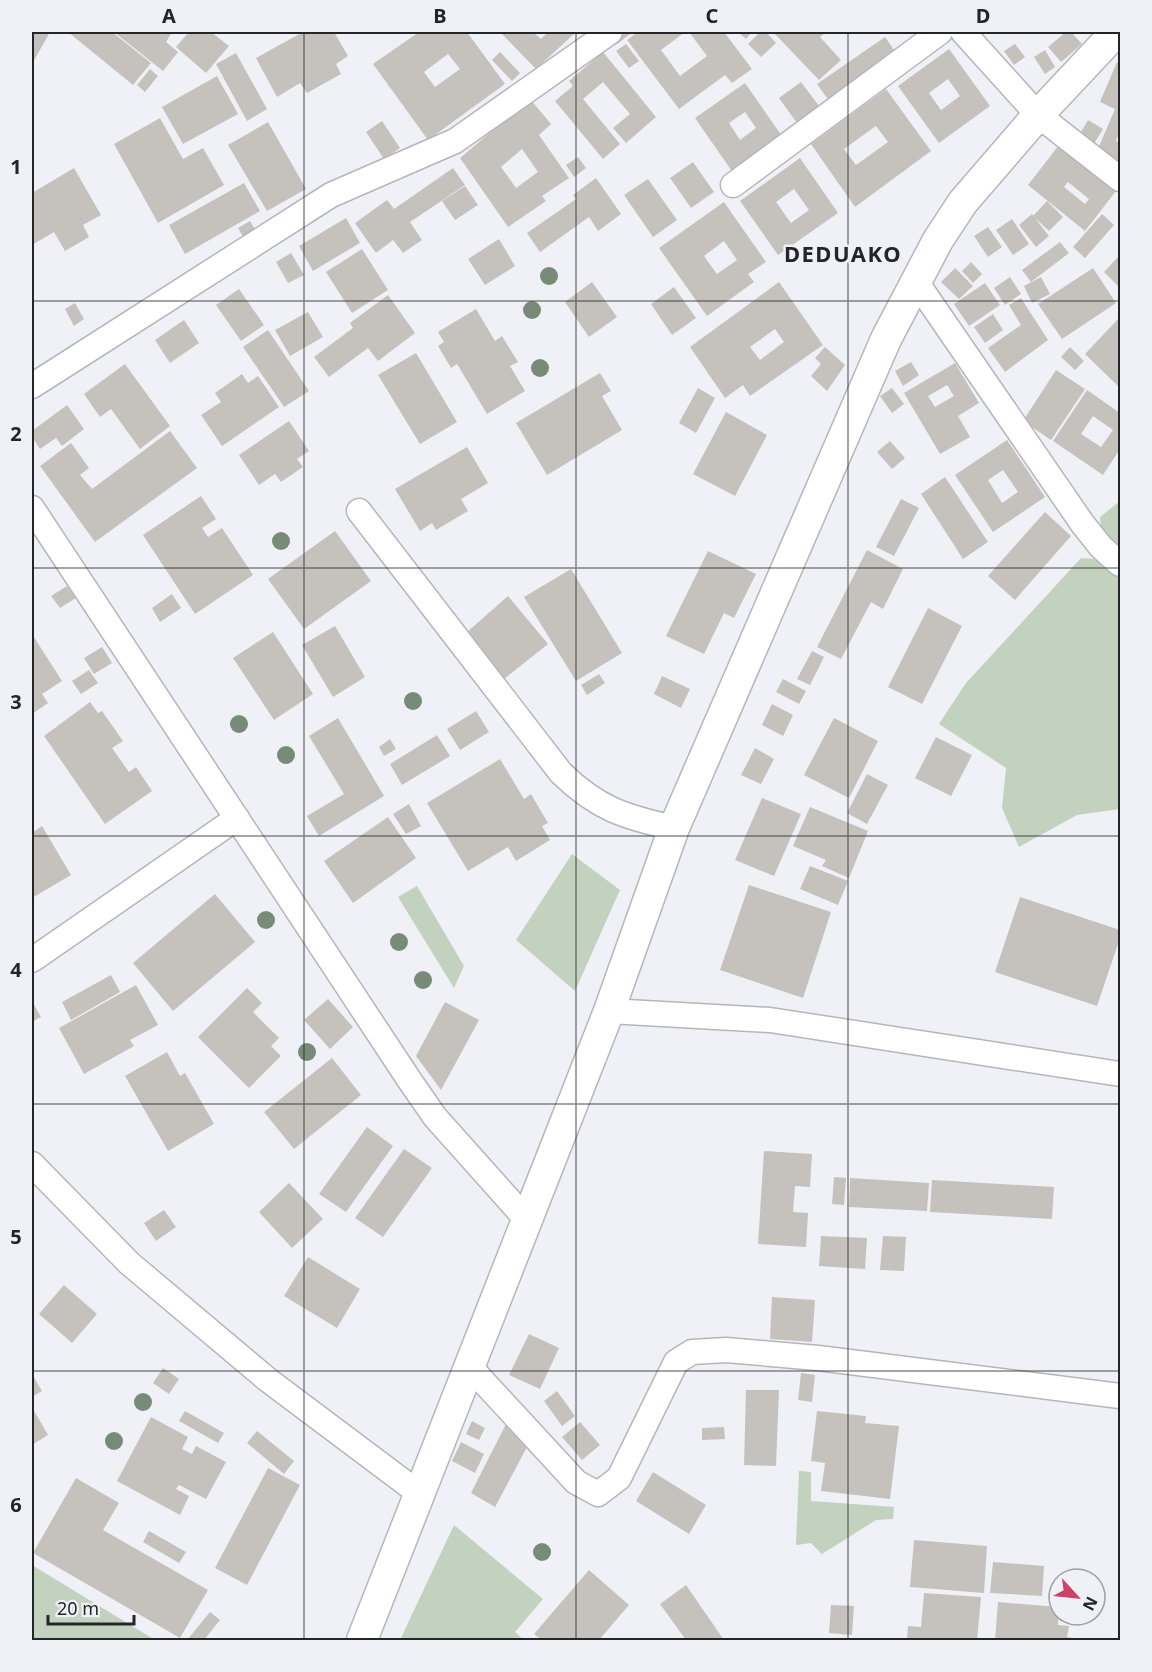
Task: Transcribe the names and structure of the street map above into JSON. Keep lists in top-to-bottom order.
{
  "districts": ["DEDUAKO"],
  "scale_bar": "20 m",
  "north": "bottom right",
  "grid": {
    "columns": [
      "A",
      "B",
      "C",
      "D"
    ],
    "rows": [
      "1",
      "2",
      "3",
      "4",
      "5",
      "6"
    ]
  }
}
